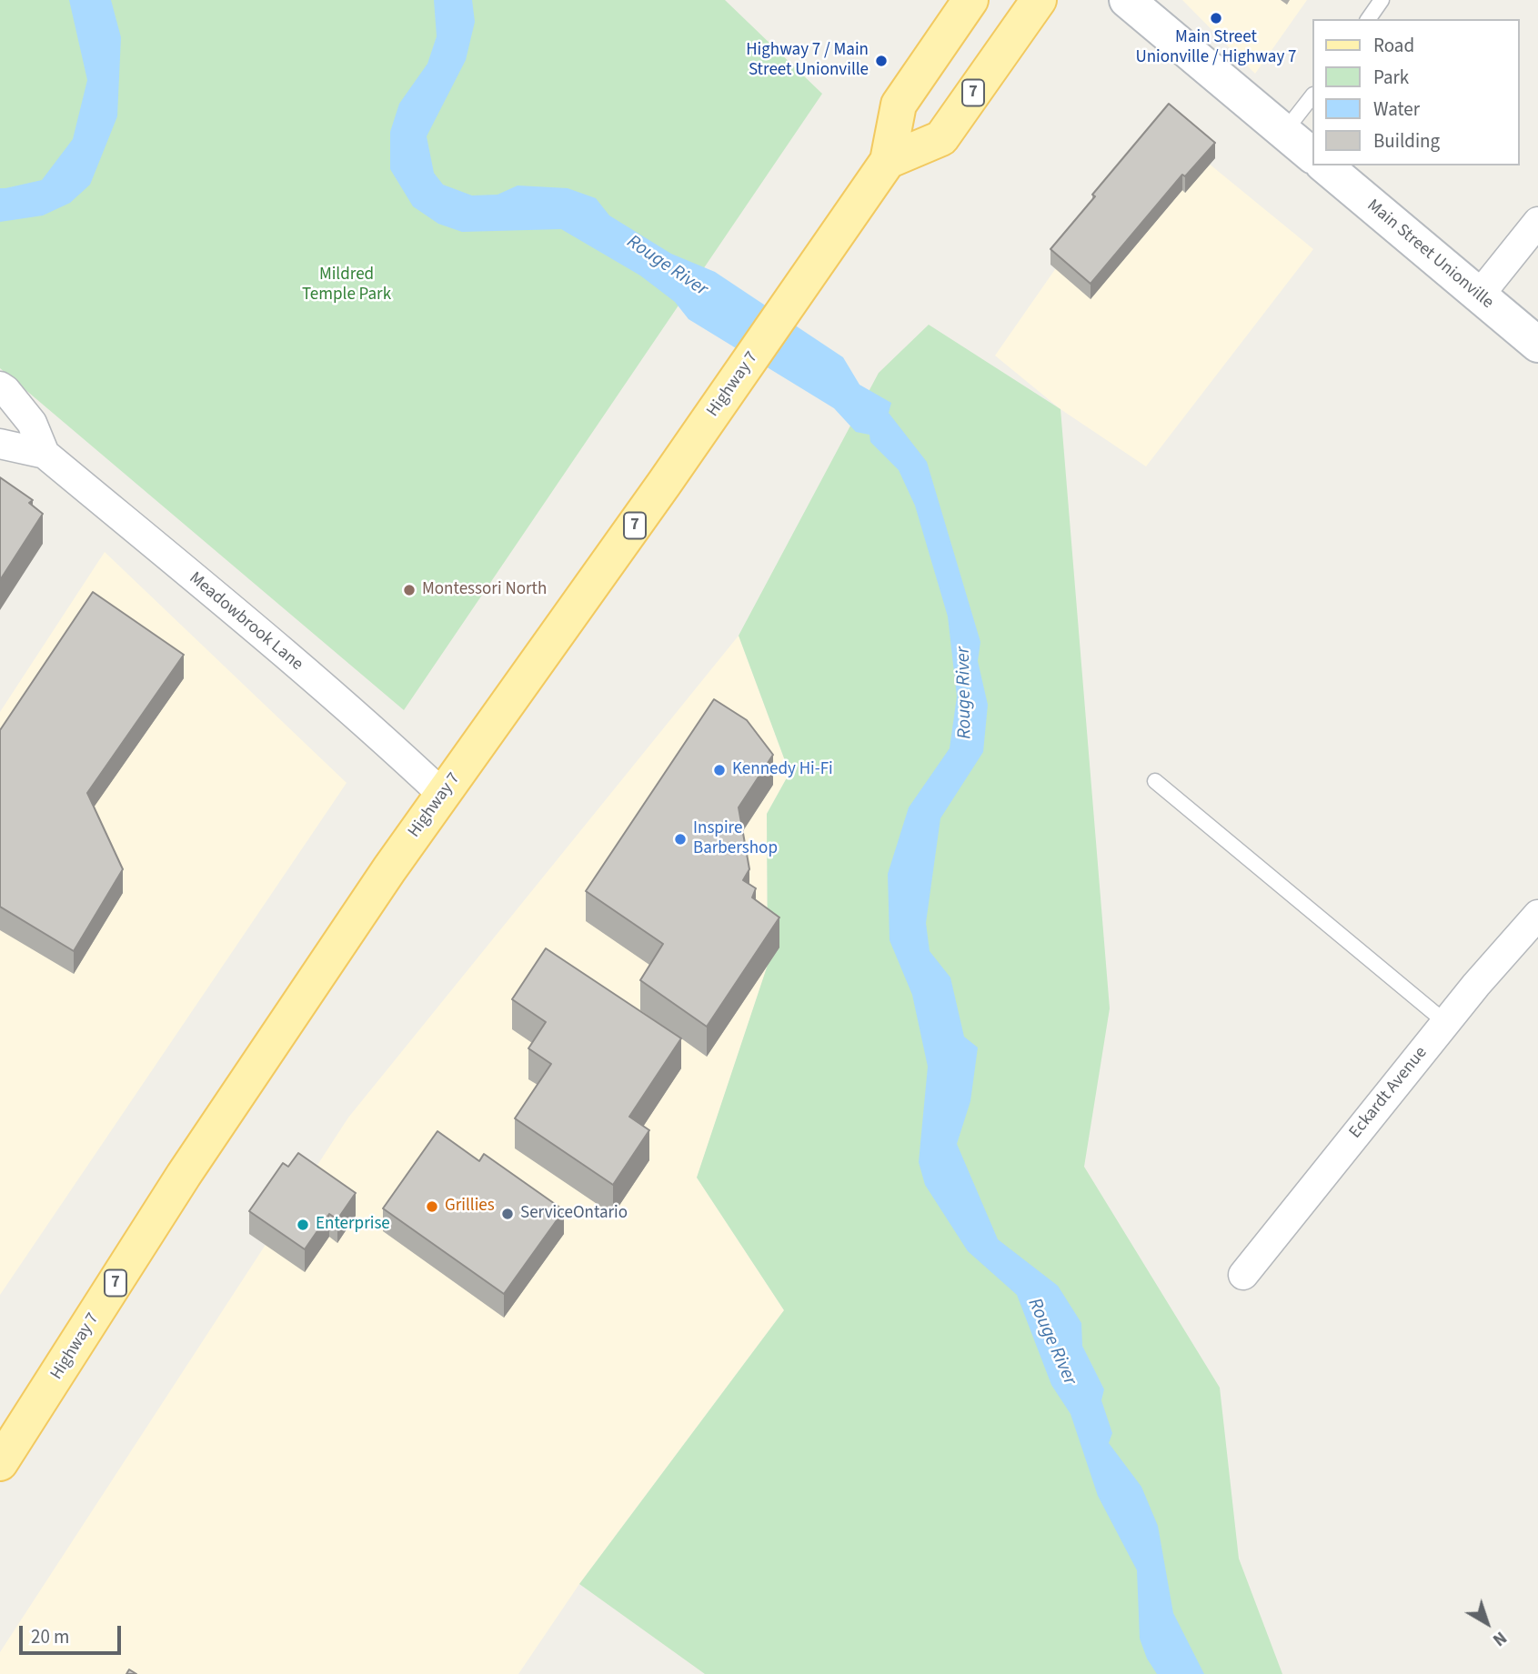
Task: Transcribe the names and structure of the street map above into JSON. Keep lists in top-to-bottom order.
{
  "streets": {
    "main road": ["7", "Main Street Unionville", "Highway 7"],
    "street": ["Meadowbrook Lane", "Eckardt Avenue"]
  },
  "crossings": [
    ["7", "Highway 7"],
    ["Highway 7", "Meadowbrook Lane"]
  ],
  "water": ["Rouge River"],
  "parks": ["Mildred Temple Park"],
  "places": [
    "Main Street Unionville / Highway 7",
    "Highway 7 / Main Street Unionville",
    "Montessori North",
    "Kennedy Hi-Fi",
    "Inspire Barbershop",
    "Grillies",
    "ServiceOntario",
    "Enterprise"
  ],
  "legend": [
    "Road",
    "Park",
    "Water",
    "Building"
  ],
  "scale_bar": "20 m",
  "north": "bottom right"
}
